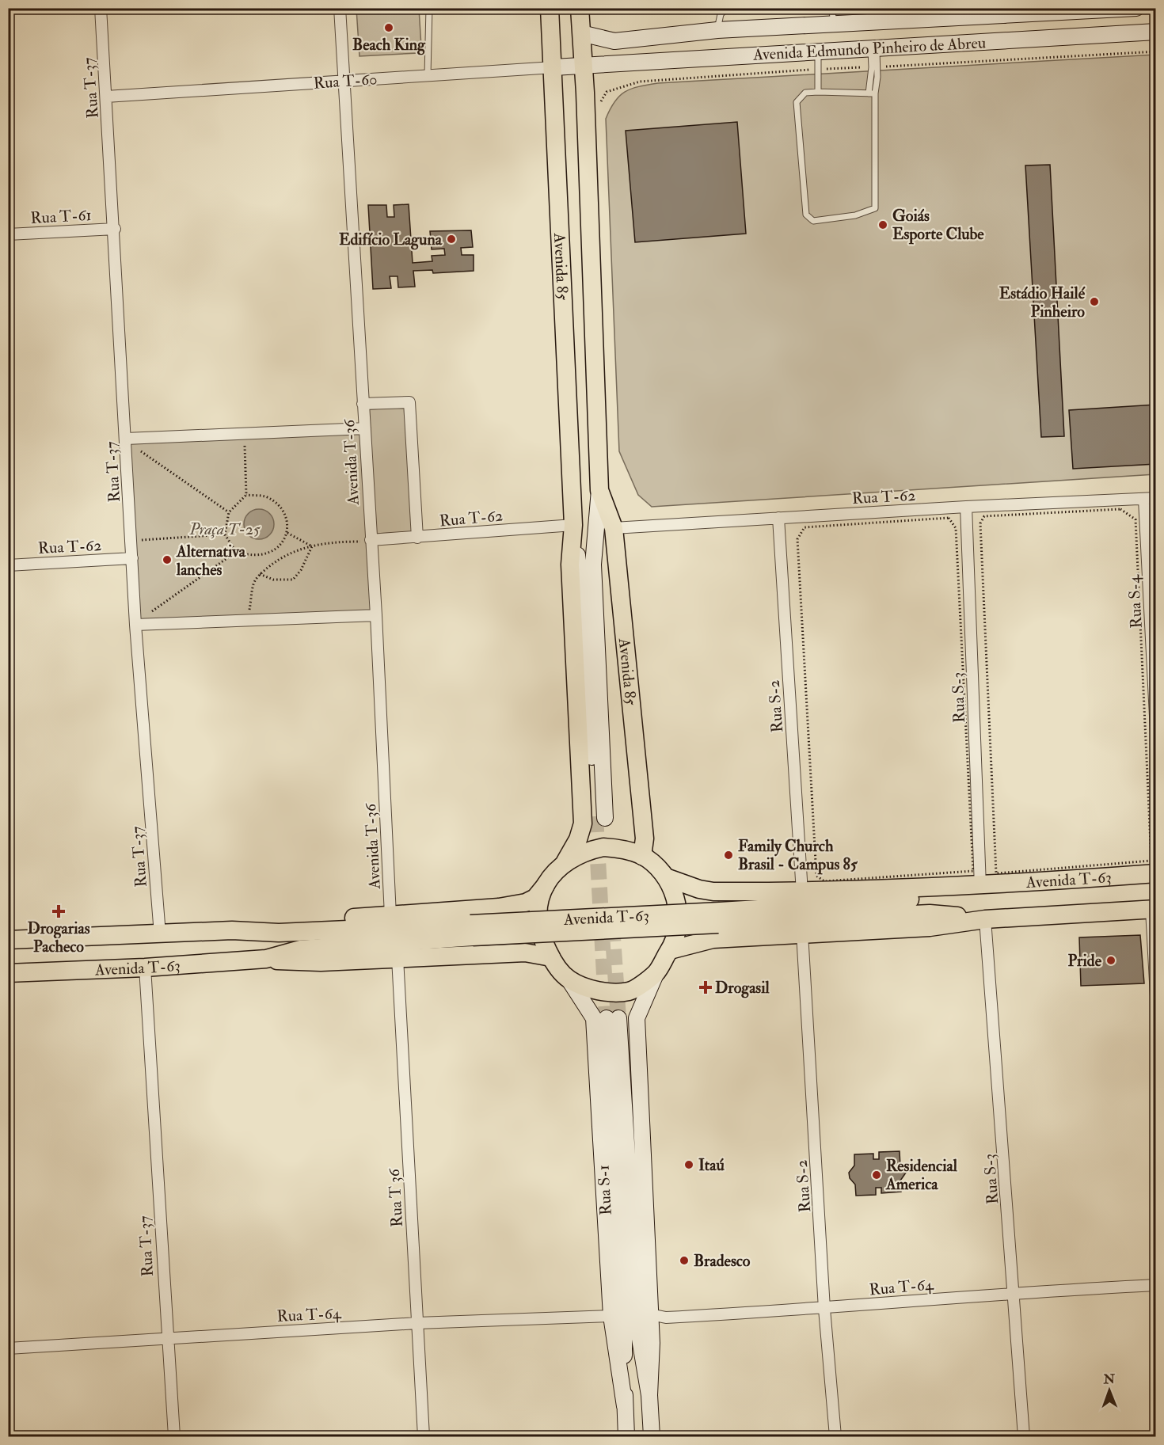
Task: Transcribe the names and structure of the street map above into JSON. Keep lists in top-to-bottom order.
{
  "streets": {
    "main road": [
      "Avenida Edmundo Pinheiro de Abreu",
      "Rua T-60",
      "Avenida 85",
      "Avenida T-63",
      "Rua S-1"
    ],
    "street": [
      "Rua T-37",
      "Rua T-61",
      "Avenida T-36",
      "Rua T-62",
      "Rua S-4",
      "Rua S-3",
      "Rua S-2",
      "Rua T 36",
      "Rua T-64"
    ]
  },
  "crossings": [
    ["Avenida Edmundo Pinheiro de Abreu", "Rua T-60"],
    ["Avenida Edmundo Pinheiro de Abreu", "Avenida 85"],
    ["Rua T-60", "Rua T-37"],
    ["Rua T-60", "Avenida 85"],
    ["Rua T-60", "Avenida T-36"],
    ["Rua T-37", "Rua T-61"],
    ["Rua T-37", "Rua T-62"],
    ["Rua T-37", "Avenida T-63"],
    ["Rua T-37", "Rua T-64"],
    ["Avenida 85", "Rua T-62"],
    ["Avenida 85", "Avenida T-63"],
    ["Avenida 85", "Rua S-1"],
    ["Avenida T-36", "Rua T-62"],
    ["Avenida T-36", "Avenida T-63"],
    ["Rua T-62", "Rua S-4"],
    ["Rua T-62", "Rua S-3"],
    ["Rua T-62", "Rua S-2"],
    ["Rua S-3", "Avenida T-63"],
    ["Rua S-3", "Rua T-64"],
    ["Rua S-2", "Avenida T-63"],
    ["Rua S-2", "Rua T-64"],
    ["Avenida T-63", "Rua S-1"],
    ["Avenida T-63", "Rua T 36"],
    ["Rua S-1", "Rua T-64"],
    ["Rua T 36", "Rua T-64"]
  ],
  "parks": ["Praça T-25"],
  "places": {
    "other": [
      "Beach King",
      "Goiás Esporte Clube",
      "Edifício Laguna",
      "Estádio Hailé Pinheiro",
      "Alternativa lanches",
      "Family Church Brasil - Campus 85",
      "Pride",
      "Itaú",
      "Residencial America",
      "Bradesco"
    ],
    "health": ["Drogarias Pacheco", "Drogasil"]
  },
  "north": "top"
}
